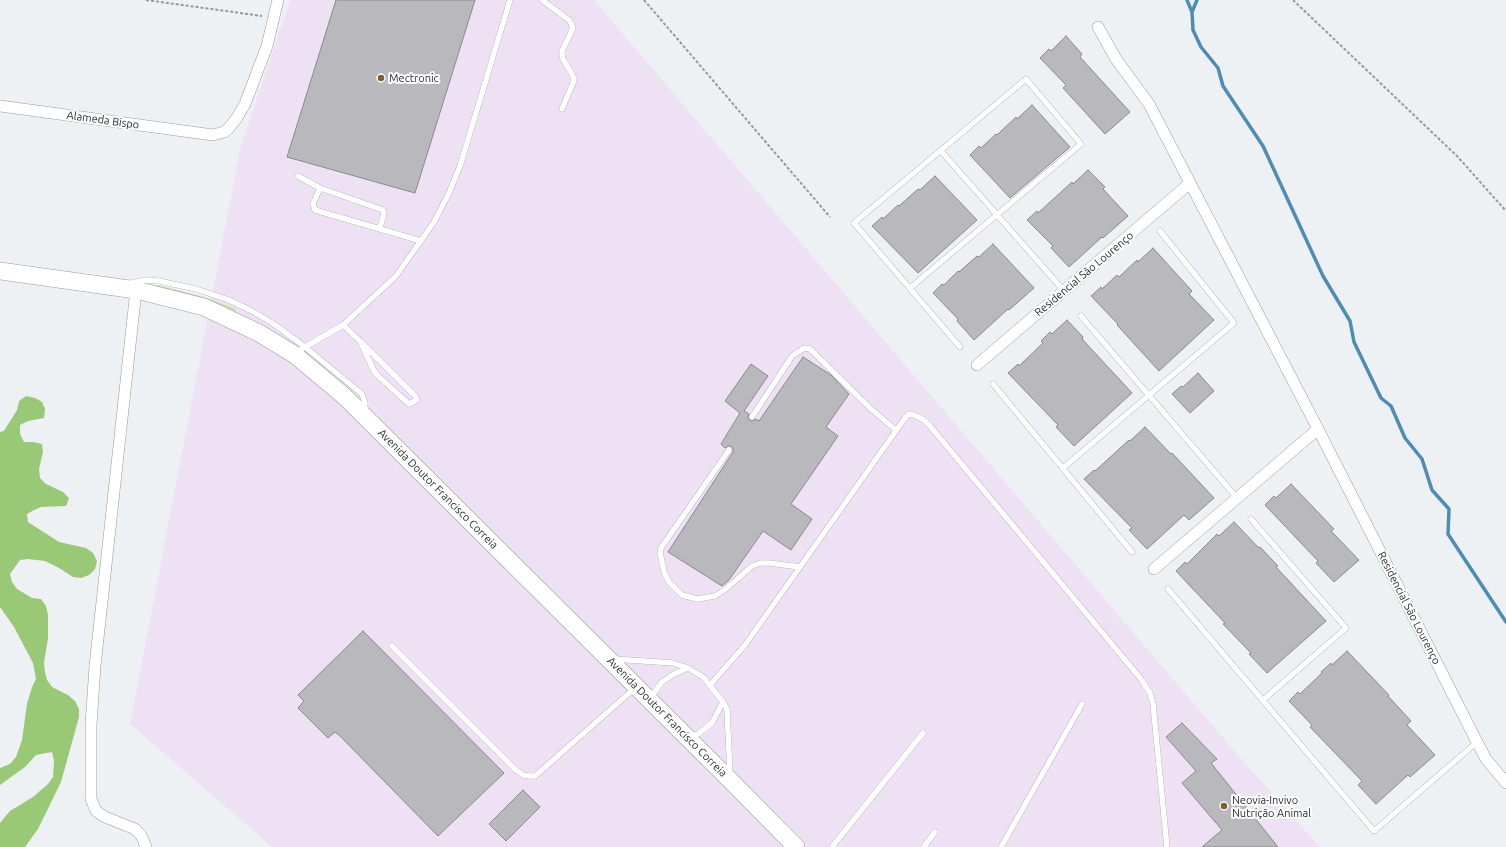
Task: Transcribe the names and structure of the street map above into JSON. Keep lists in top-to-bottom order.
{
  "streets": {
    "main road": ["Avenida Doutor Francisco Correia"],
    "street": ["Alameda Bispo", "Residencial São Lourenço"]
  },
  "places": ["Mectronic", "Neovia-Invivo Nutrição Animal"]
}
